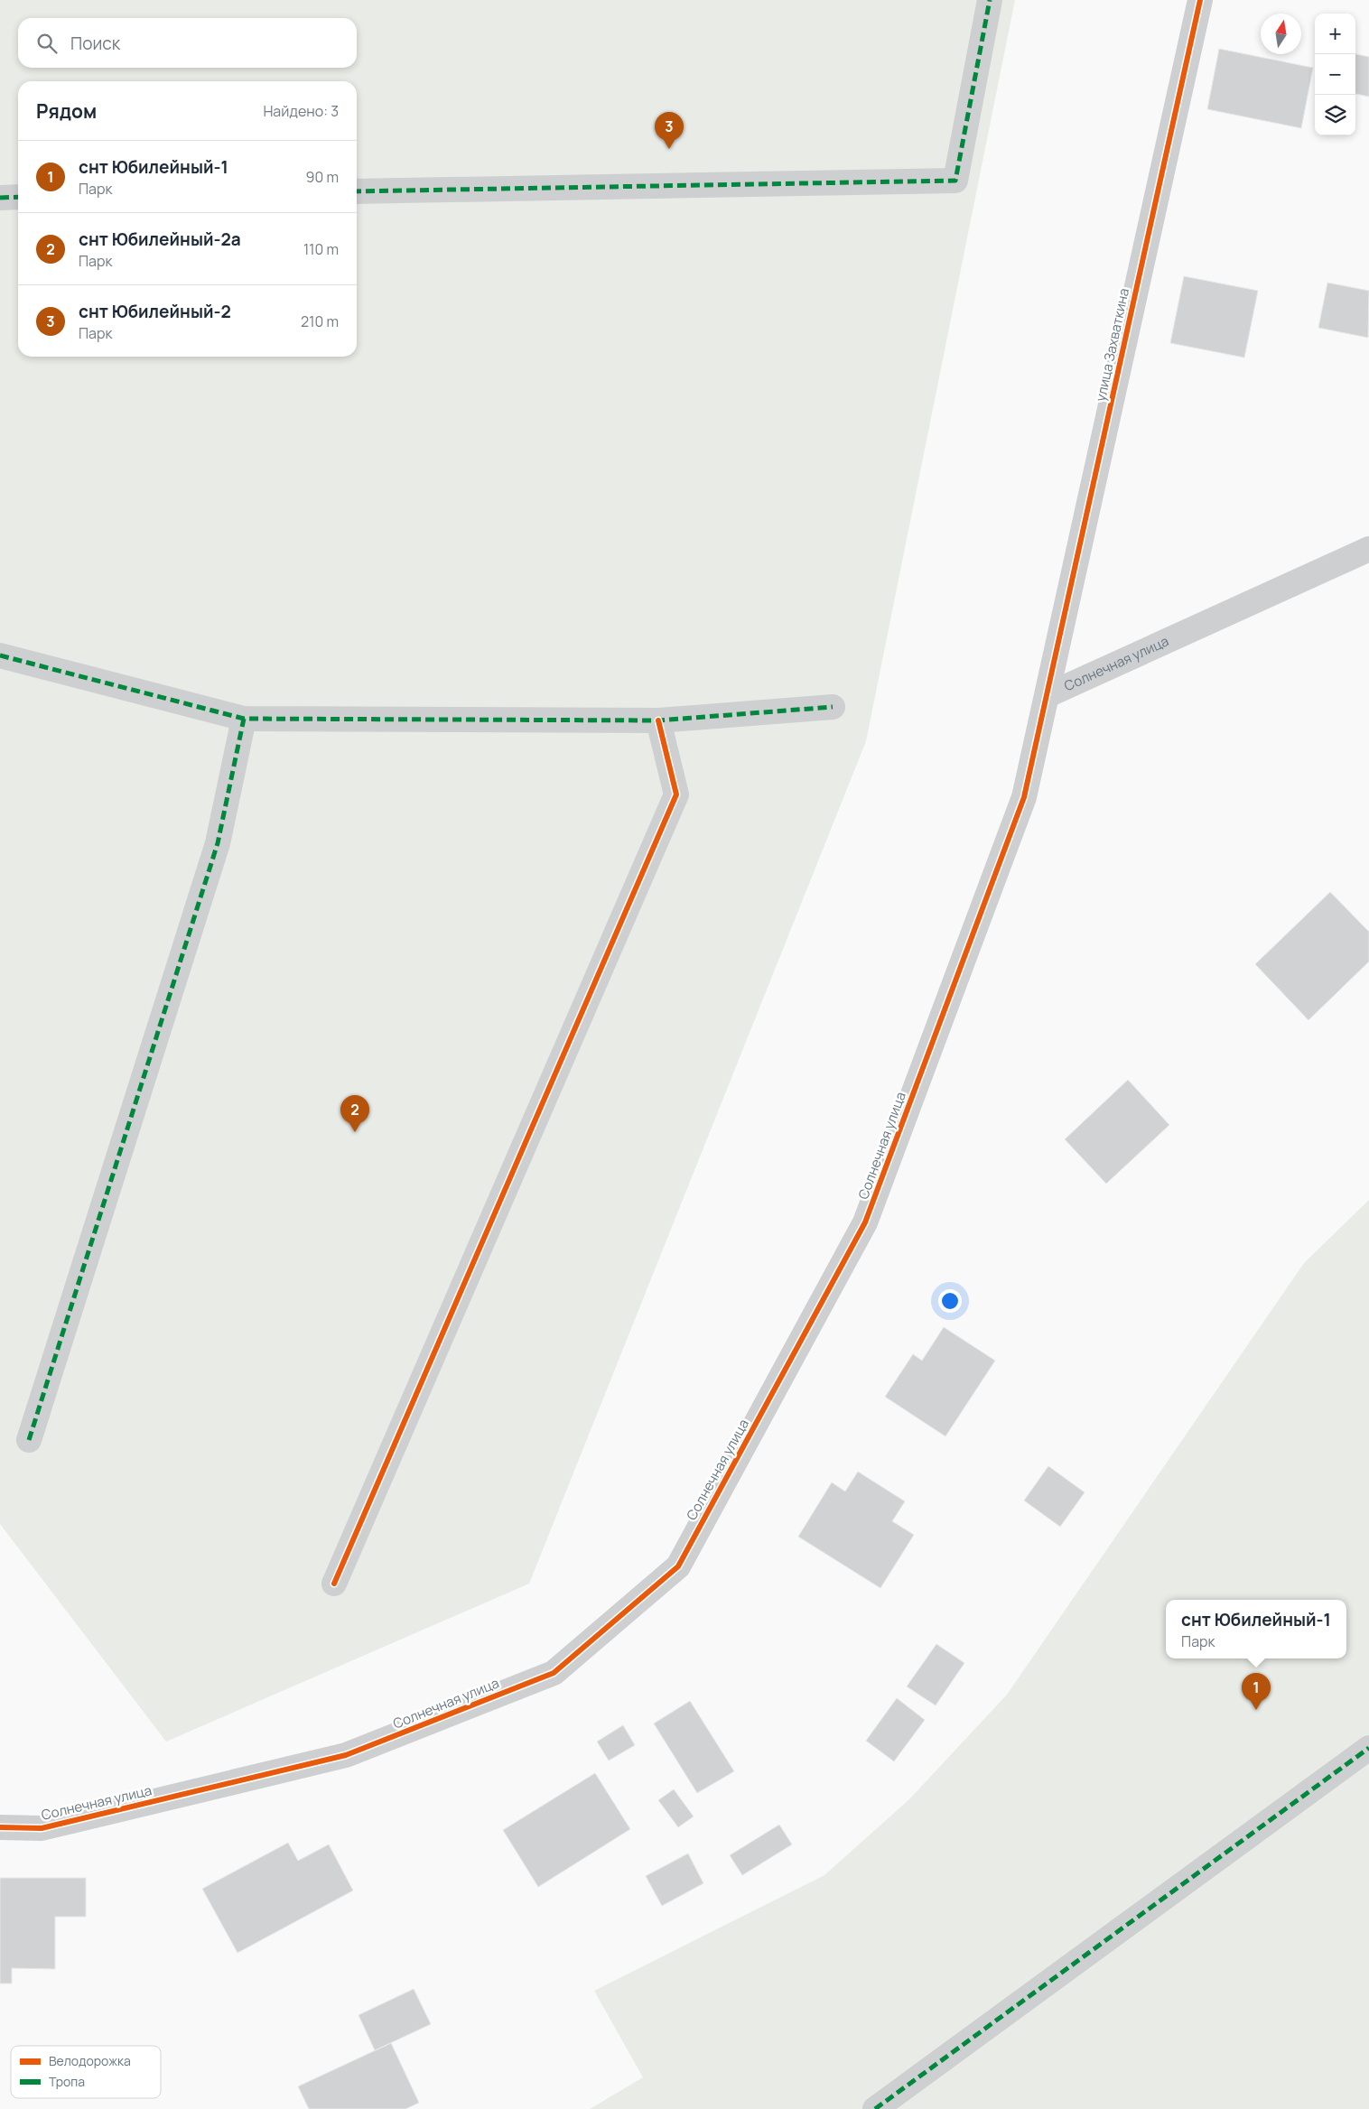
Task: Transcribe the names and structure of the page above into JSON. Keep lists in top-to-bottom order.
{
  "streets": {
    "street": ["улица Захваткина", "Солнечная улица"]
  },
  "crossings": [
    ["улица Захваткина", "Солнечная улица"]
  ],
  "legend": ["Велодорожка", "Тропа"],
  "north": "top",
  "page": {
    "map_buttons": ["+", "−"],
    "search": "Поиск",
    "heading": ["Рядом", "Найдено: 3"],
    "pins": ["3", "2", "1"],
    "list": [
      {
        "mark": "1",
        "name": "снт Юбилейный-1",
        "note": "Парк",
        "value": "90 m"
      },
      {
        "mark": "2",
        "name": "снт Юбилейный-2а",
        "note": "Парк",
        "value": "110 m"
      },
      {
        "mark": "3",
        "name": "снт Юбилейный-2",
        "note": "Парк",
        "value": "210 m"
      }
    ],
    "popup": ["снт Юбилейный-1", "Парк"]
  }
}
